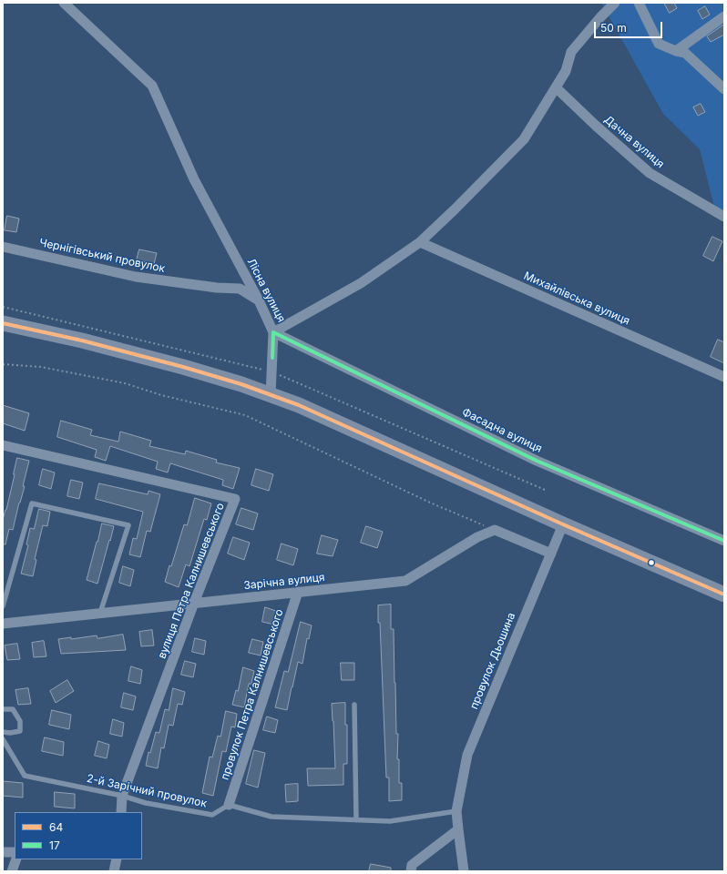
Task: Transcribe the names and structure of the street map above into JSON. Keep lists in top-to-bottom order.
{
  "streets": {
    "street": [
      "Дачна вулиця",
      "Чернігівський провулок",
      "Лісна вулиця",
      "Михайлівська вулиця",
      "Фасадна вулиця",
      "вулиця Петра Калнишевського",
      "Зарічна вулиця",
      "провулок Дьошина",
      "провулок Петра Калнишевського"
    ],
    "lane": ["2-й Зарічний провулок"]
  },
  "crossings": [
    ["Дачна вулиця", "Лісна вулиця"],
    ["Чернігівський провулок", "Лісна вулиця"],
    ["Лісна вулиця", "Михайлівська вулиця"],
    ["Лісна вулиця", "Фасадна вулиця"],
    ["вулиця Петра Калнишевського", "Зарічна вулиця"],
    ["вулиця Петра Калнишевського", "2-й Зарічний провулок"],
    ["Зарічна вулиця", "провулок Дьошина"],
    ["Зарічна вулиця", "провулок Петра Калнишевського"],
    ["провулок Петра Калнишевського", "2-й Зарічний провулок"]
  ],
  "lines": ["transit line 64", "transit line 17"],
  "legend": ["64", "17"],
  "scale_bar": "50 m"
}
